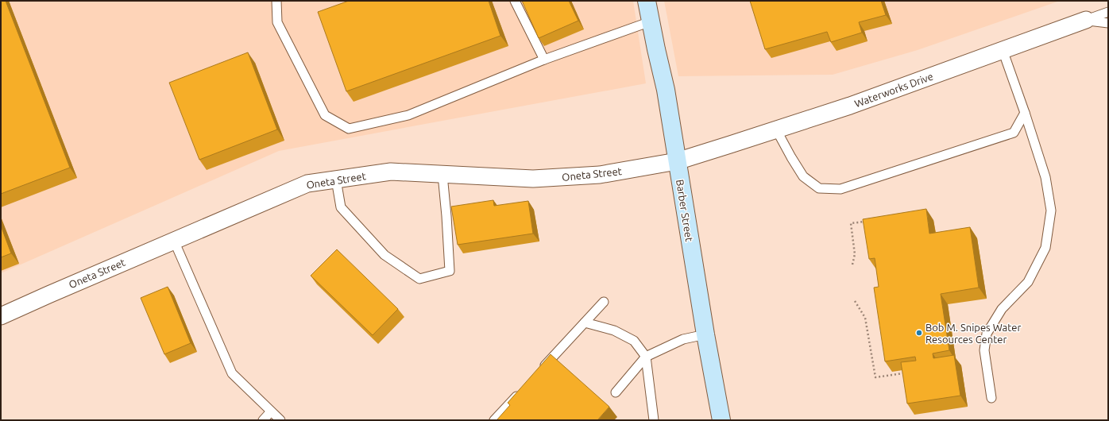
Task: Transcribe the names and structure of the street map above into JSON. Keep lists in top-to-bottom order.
{
  "streets": {
    "street": ["Waterworks Drive", "Oneta Street", "Barber Street"]
  },
  "crossings": [
    ["Waterworks Drive", "Oneta Street"],
    ["Waterworks Drive", "Barber Street"],
    ["Oneta Street", "Barber Street"]
  ],
  "places": ["Bob M. Snipes Water Resources Center"]
}
